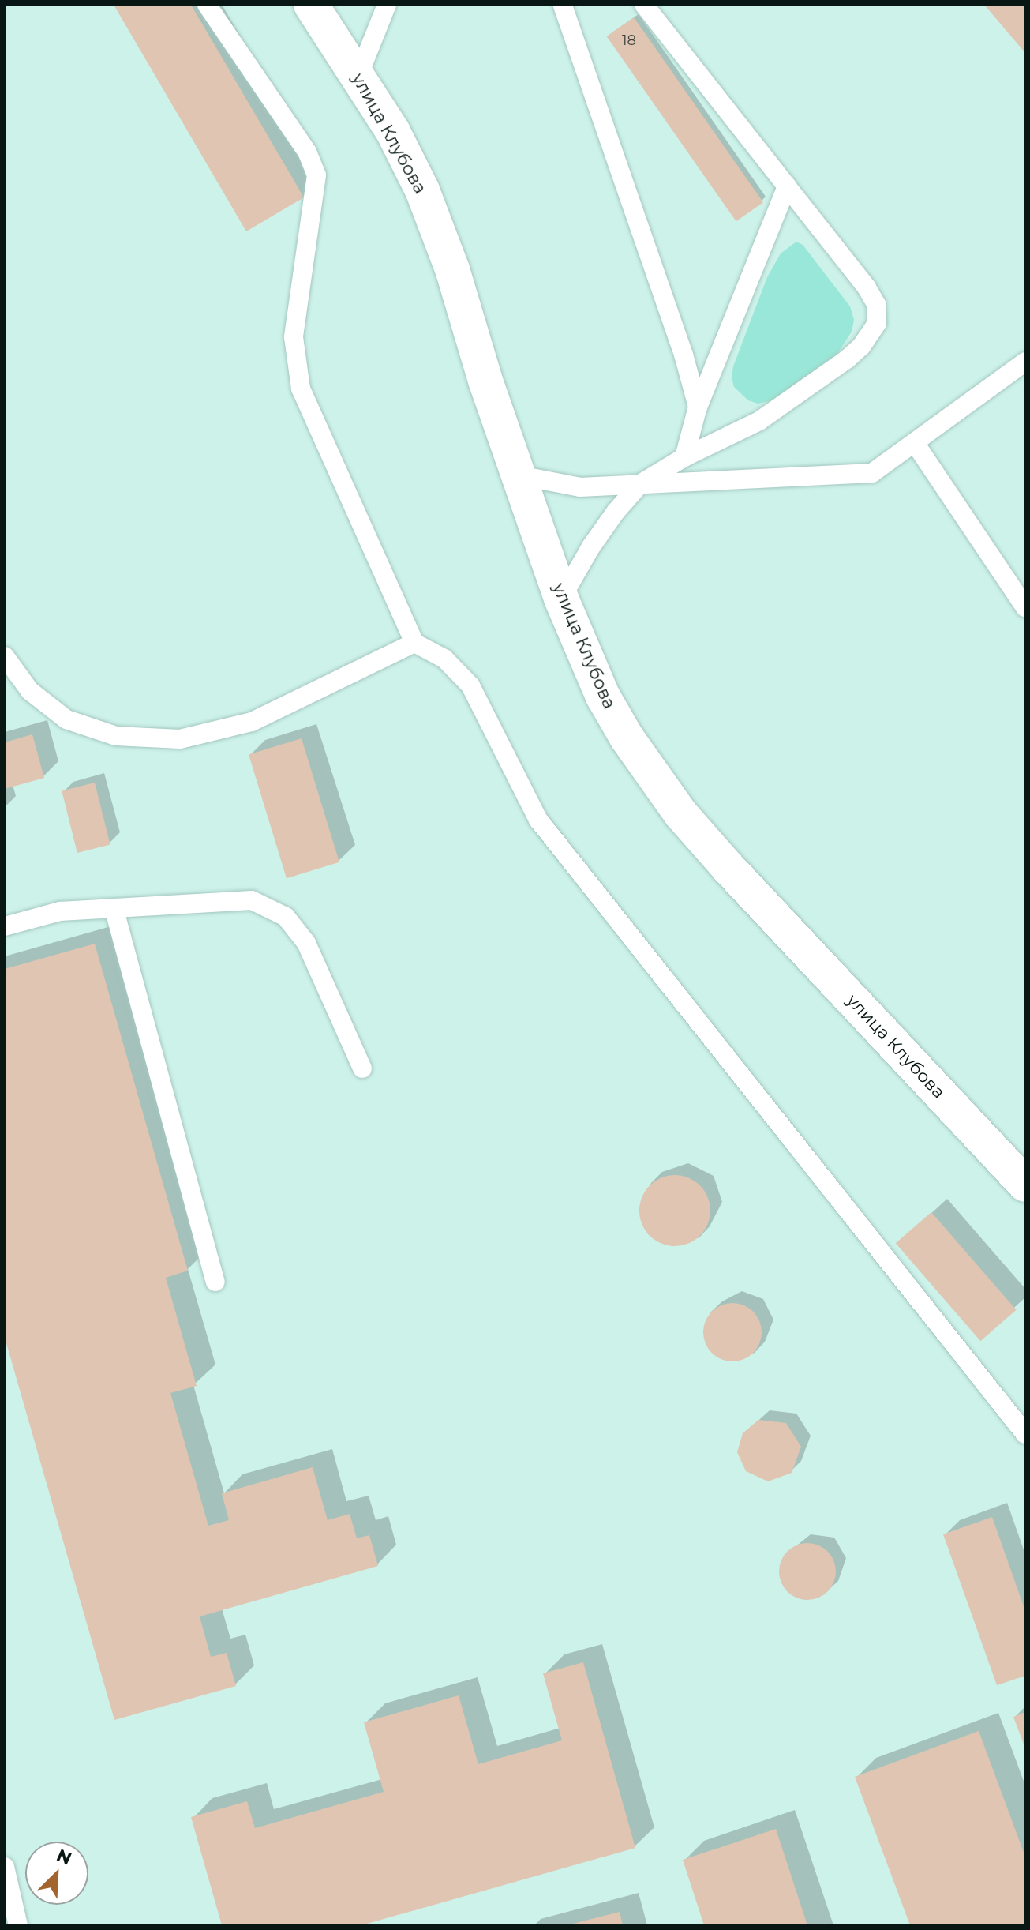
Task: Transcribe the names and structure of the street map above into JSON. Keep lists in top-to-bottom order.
{
  "streets": {
    "street": ["улица Клубова"]
  },
  "house_numbers": ["18"],
  "north": "top right"
}
